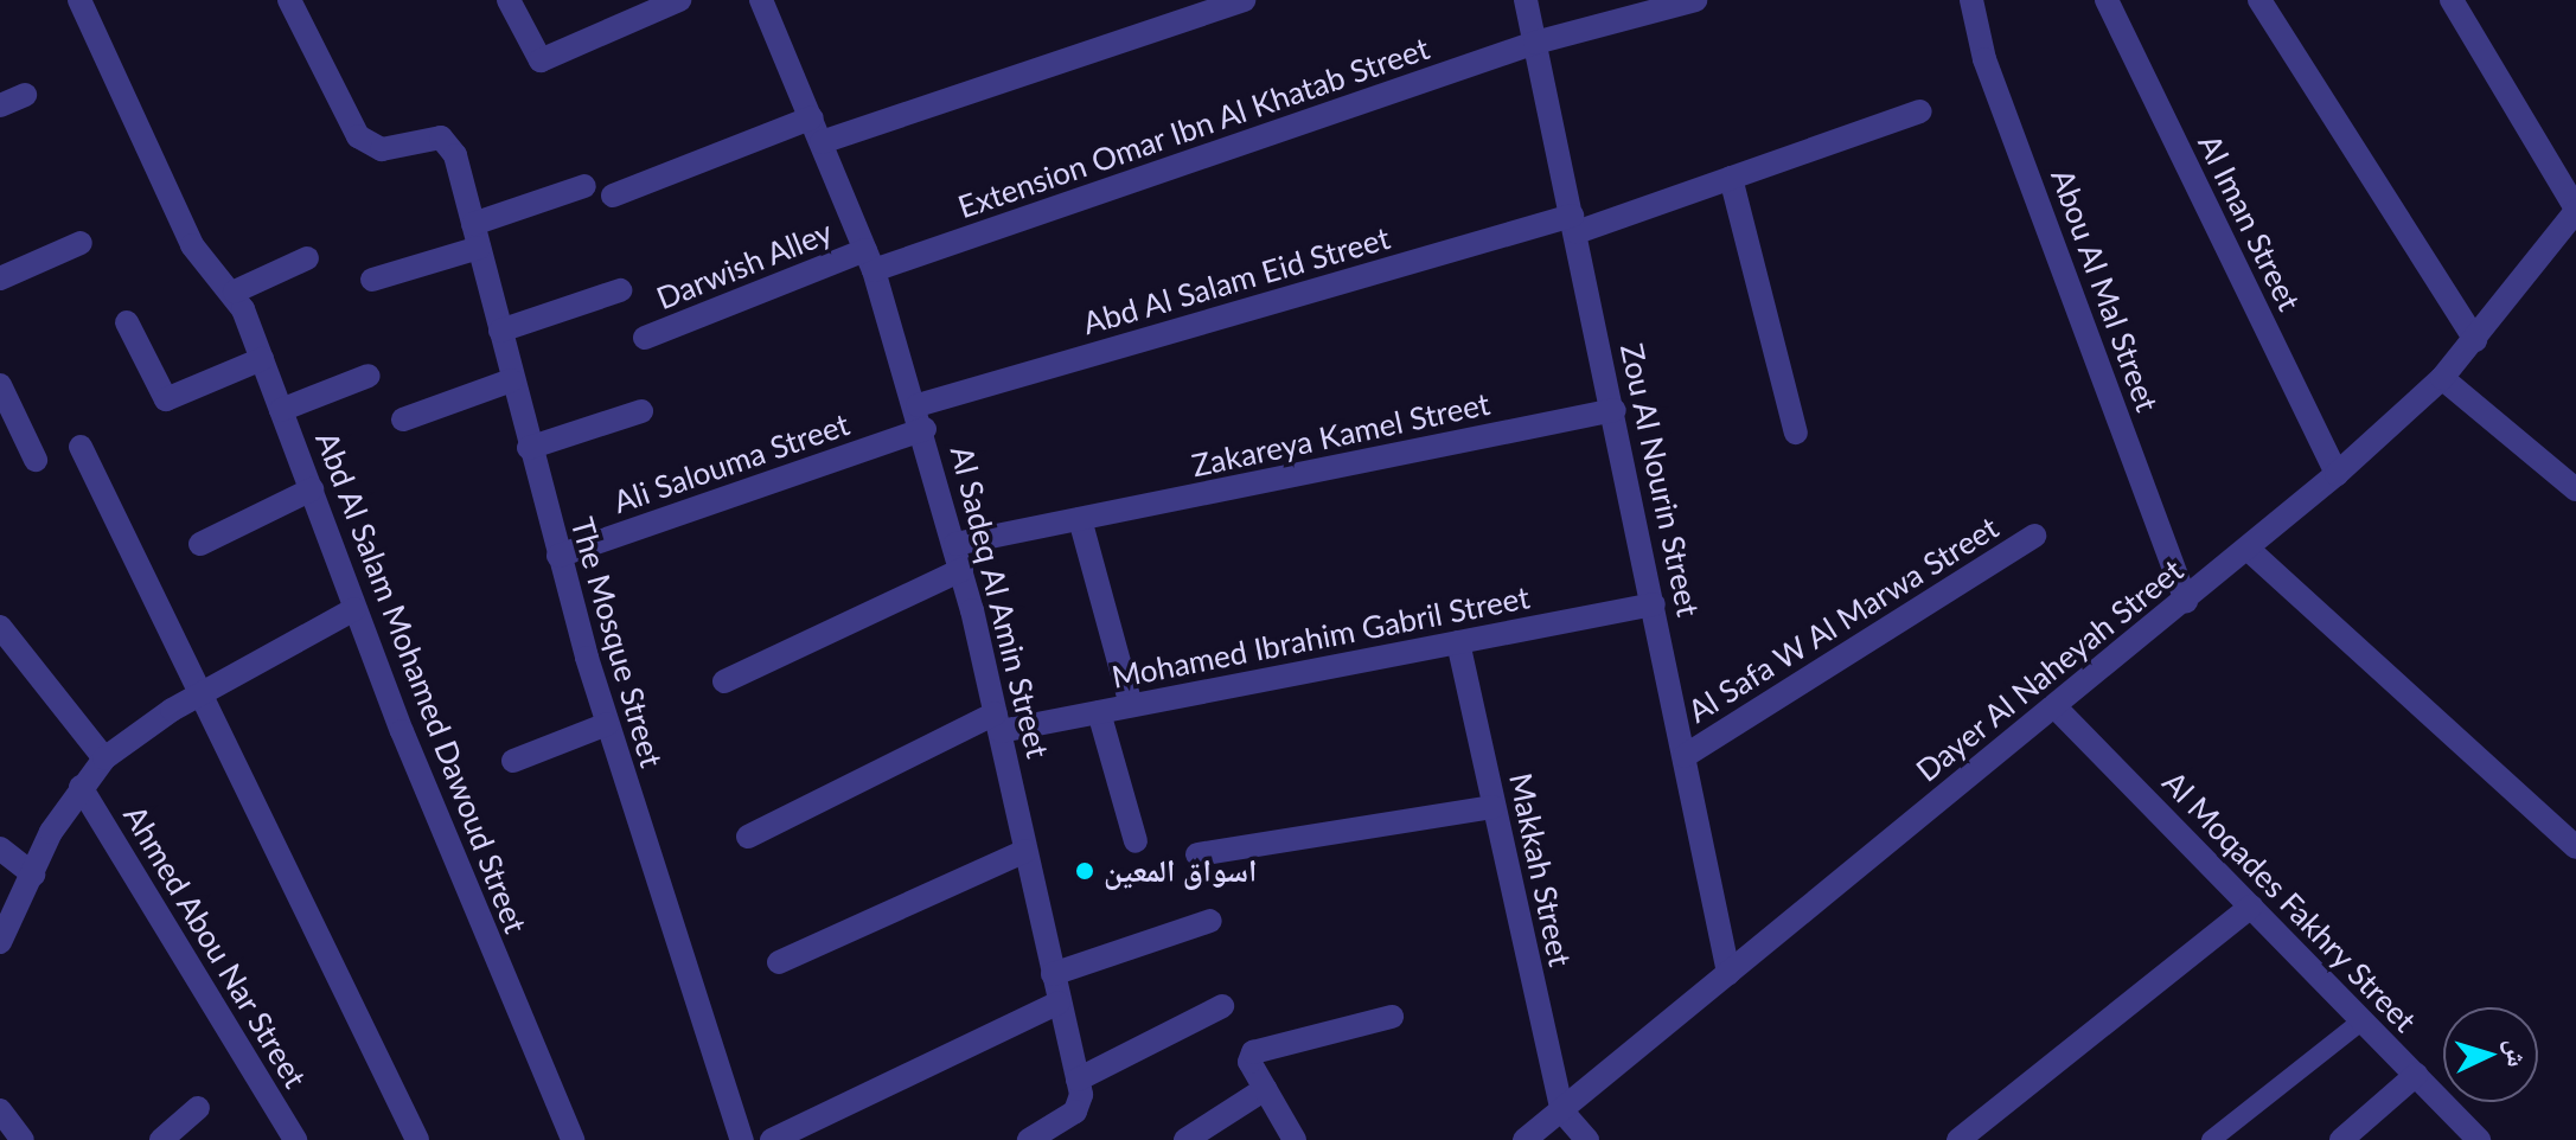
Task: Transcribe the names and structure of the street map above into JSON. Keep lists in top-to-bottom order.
{
  "streets": {
    "street": [
      "Extension Omar Ibn Al Khatab Street",
      "Al Iman Street",
      "Darwish Alley",
      "Abd Al Salam Eid Street",
      "Abou Al Mal Street",
      "Zakareya Kamel Street",
      "Ali Salouma Street",
      "Zou Al Nourin Street",
      "Al Sadeq Al Amin Street",
      "Al Safa W Al Marwa Street",
      "Mohamed Ibrahim Gabril Street",
      "The Mosque Street",
      "Dayer Al Naheyah Street",
      "Abd Al Salam Mohamed Dawoud Street",
      "Makkah Street",
      "Al Moqades Fakhry Street",
      "Ahmed Abou Nar Street"
    ]
  },
  "crossings": [
    ["Extension Omar Ibn Al Khatab Street", "Darwish Alley"],
    ["Extension Omar Ibn Al Khatab Street", "Zou Al Nourin Street"],
    ["Extension Omar Ibn Al Khatab Street", "Al Sadeq Al Amin Street"],
    ["Al Iman Street", "Dayer Al Naheyah Street"],
    ["Darwish Alley", "Al Sadeq Al Amin Street"],
    ["Abd Al Salam Eid Street", "Ali Salouma Street"],
    ["Abd Al Salam Eid Street", "Zou Al Nourin Street"],
    ["Abd Al Salam Eid Street", "Al Sadeq Al Amin Street"],
    ["Abou Al Mal Street", "Dayer Al Naheyah Street"],
    ["Zakareya Kamel Street", "Zou Al Nourin Street"],
    ["Zakareya Kamel Street", "Al Sadeq Al Amin Street"],
    ["Ali Salouma Street", "Al Sadeq Al Amin Street"],
    ["Ali Salouma Street", "The Mosque Street"],
    ["Zou Al Nourin Street", "Al Safa W Al Marwa Street"],
    ["Zou Al Nourin Street", "Mohamed Ibrahim Gabril Street"],
    ["Zou Al Nourin Street", "Dayer Al Naheyah Street"],
    ["Al Sadeq Al Amin Street", "Mohamed Ibrahim Gabril Street"],
    ["Mohamed Ibrahim Gabril Street", "Makkah Street"],
    ["Dayer Al Naheyah Street", "Makkah Street"],
    ["Dayer Al Naheyah Street", "Al Moqades Fakhry Street"]
  ],
  "places": ["اسواق المعين"],
  "north": "right"
}
